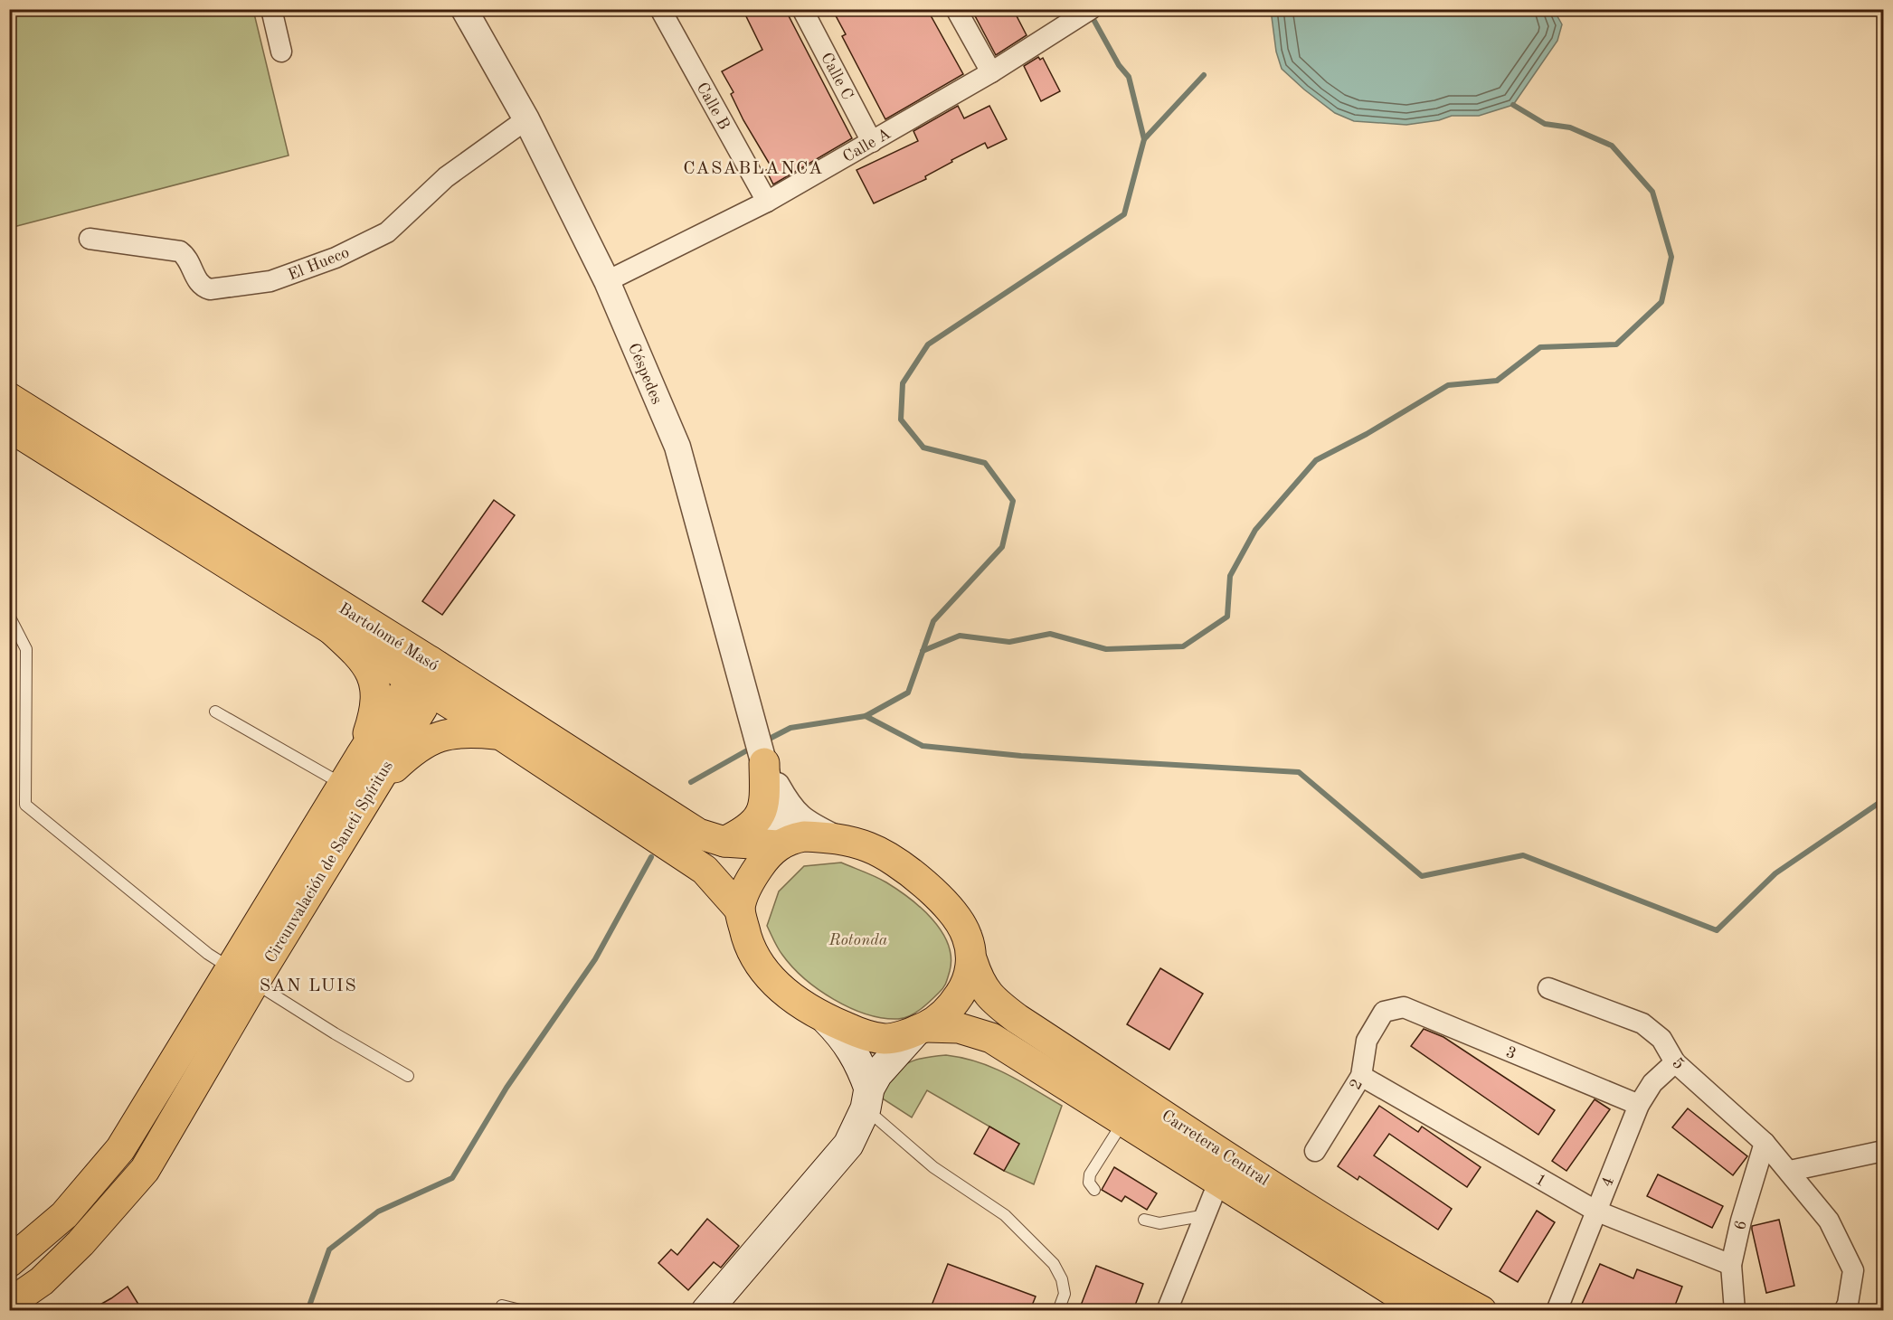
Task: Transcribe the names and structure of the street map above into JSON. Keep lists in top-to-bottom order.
{
  "streets": {
    "main road": ["Bartolomé Masó", "Circunvalación de Sancti Spíritus", "Carretera Central"],
    "street": [
      "Calle C",
      "Calle B",
      "Calle A",
      "El Hueco",
      "Céspedes",
      "3",
      "5",
      "2",
      "1",
      "4",
      "6"
    ]
  },
  "crossings": [
    ["Calle C", "Calle A"],
    ["Calle B", "Calle A"],
    ["Calle A", "Céspedes"],
    ["El Hueco", "Céspedes"],
    ["Céspedes", "Bartolomé Masó"],
    ["Bartolomé Masó", "Circunvalación de Sancti Spíritus"],
    ["3", "2"],
    ["3", "4"],
    ["5", "4"],
    ["5", "6"],
    ["2", "1"],
    ["1", "4"],
    ["1", "6"]
  ],
  "districts": ["CASABLANCA", "SAN LUIS"],
  "parks": ["Rotonda"]
}
